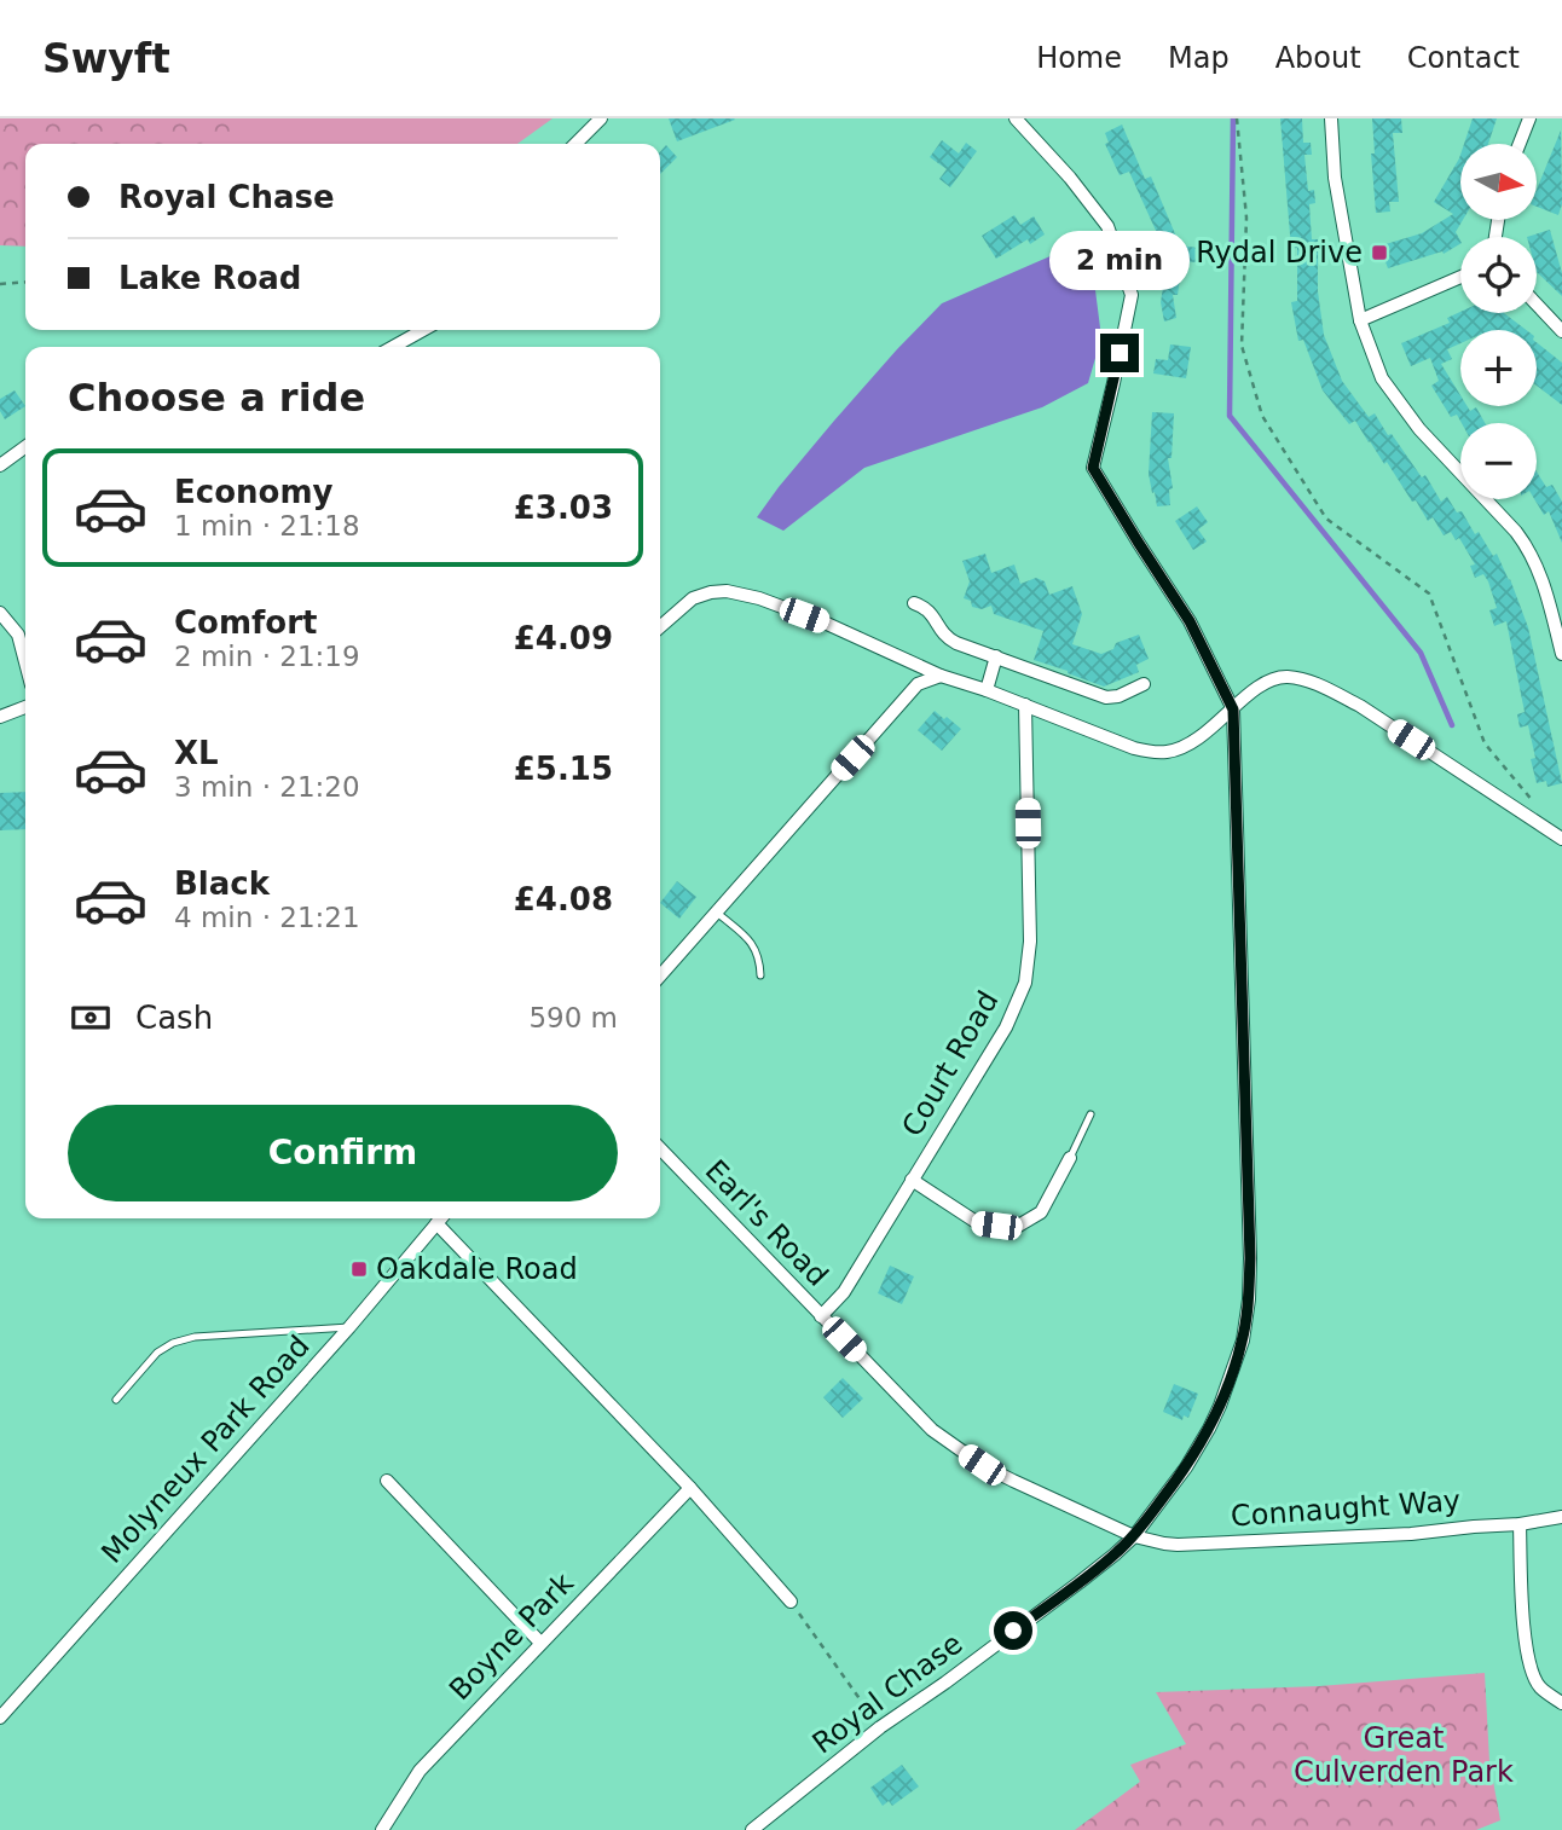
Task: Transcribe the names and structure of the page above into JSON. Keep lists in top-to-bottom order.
{
  "streets": {
    "street": [
      "Court Road",
      "Earl's Road",
      "Molyneux Park Road",
      "Connaught Way",
      "Boyne Park",
      "Royal Chase"
    ]
  },
  "crossings": [
    ["Court Road", "Earl's Road"],
    ["Earl's Road", "Connaught Way"],
    ["Earl's Road", "Royal Chase"],
    ["Connaught Way", "Royal Chase"]
  ],
  "parks": ["Great Culverden Park"],
  "places": {
    "transit": ["Rydal Drive", "Oakdale Road"]
  },
  "north": "right",
  "page": {
    "header": "Swyft",
    "nav": [
      "Home",
      "Map",
      "About",
      "Contact"
    ],
    "map_buttons": ["+", "−"],
    "banner": ["Royal Chase", "Lake Road"],
    "bubble": "2 min",
    "heading": "Choose a ride",
    "list": [
      {
        "name": "Economy",
        "note": "1 min · 21:18",
        "value": "£3.03"
      },
      {
        "name": "Comfort",
        "note": "2 min · 21:19",
        "value": "£4.09"
      },
      {
        "name": "XL",
        "note": "3 min · 21:20",
        "value": "£5.15"
      },
      {
        "name": "Black",
        "note": "4 min · 21:21",
        "value": "£4.08"
      }
    ],
    "pay": ["Cash", "590 m"],
    "buttons": "Confirm"
  }
}
